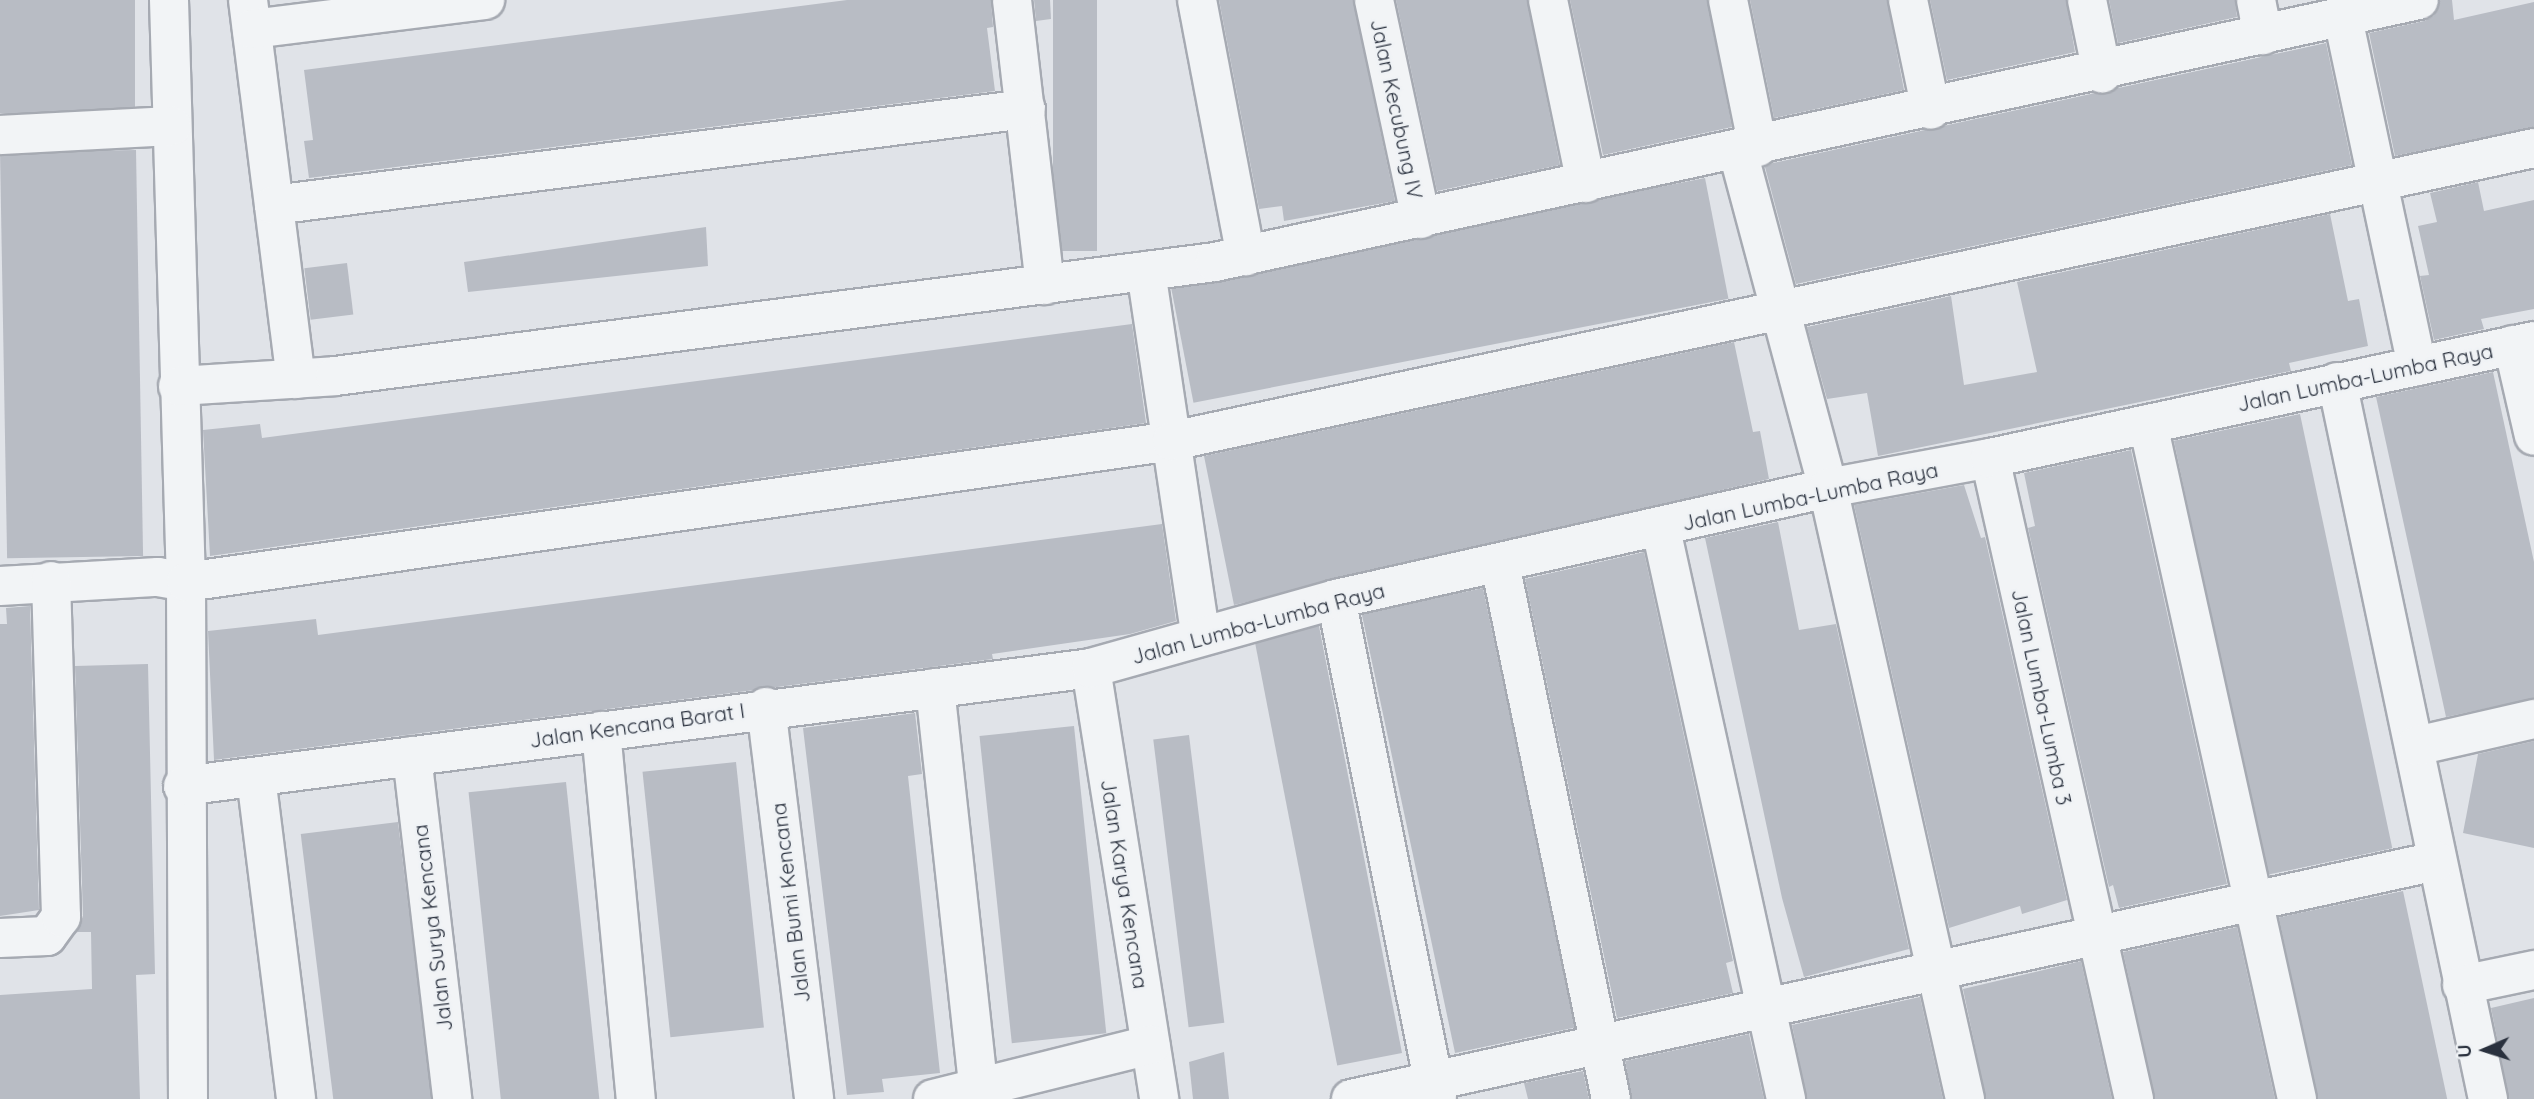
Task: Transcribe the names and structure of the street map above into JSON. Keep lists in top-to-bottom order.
{
  "streets": {
    "street": [
      "Jalan Kecubung IV",
      "Jalan Lumba-Lumba Raya",
      "Jalan Lumba-Lumba 3",
      "Jalan Kencana Barat I",
      "Jalan Karya Kencana",
      "Jalan Bumi Kencana",
      "Jalan Surya Kencana"
    ]
  },
  "crossings": [
    ["Jalan Lumba-Lumba Raya", "Jalan Lumba-Lumba 3"],
    ["Jalan Lumba-Lumba Raya", "Jalan Kencana Barat I"],
    ["Jalan Lumba-Lumba Raya", "Jalan Karya Kencana"],
    ["Jalan Kencana Barat I", "Jalan Karya Kencana"],
    ["Jalan Kencana Barat I", "Jalan Bumi Kencana"],
    ["Jalan Kencana Barat I", "Jalan Surya Kencana"]
  ],
  "north": "left"
}
